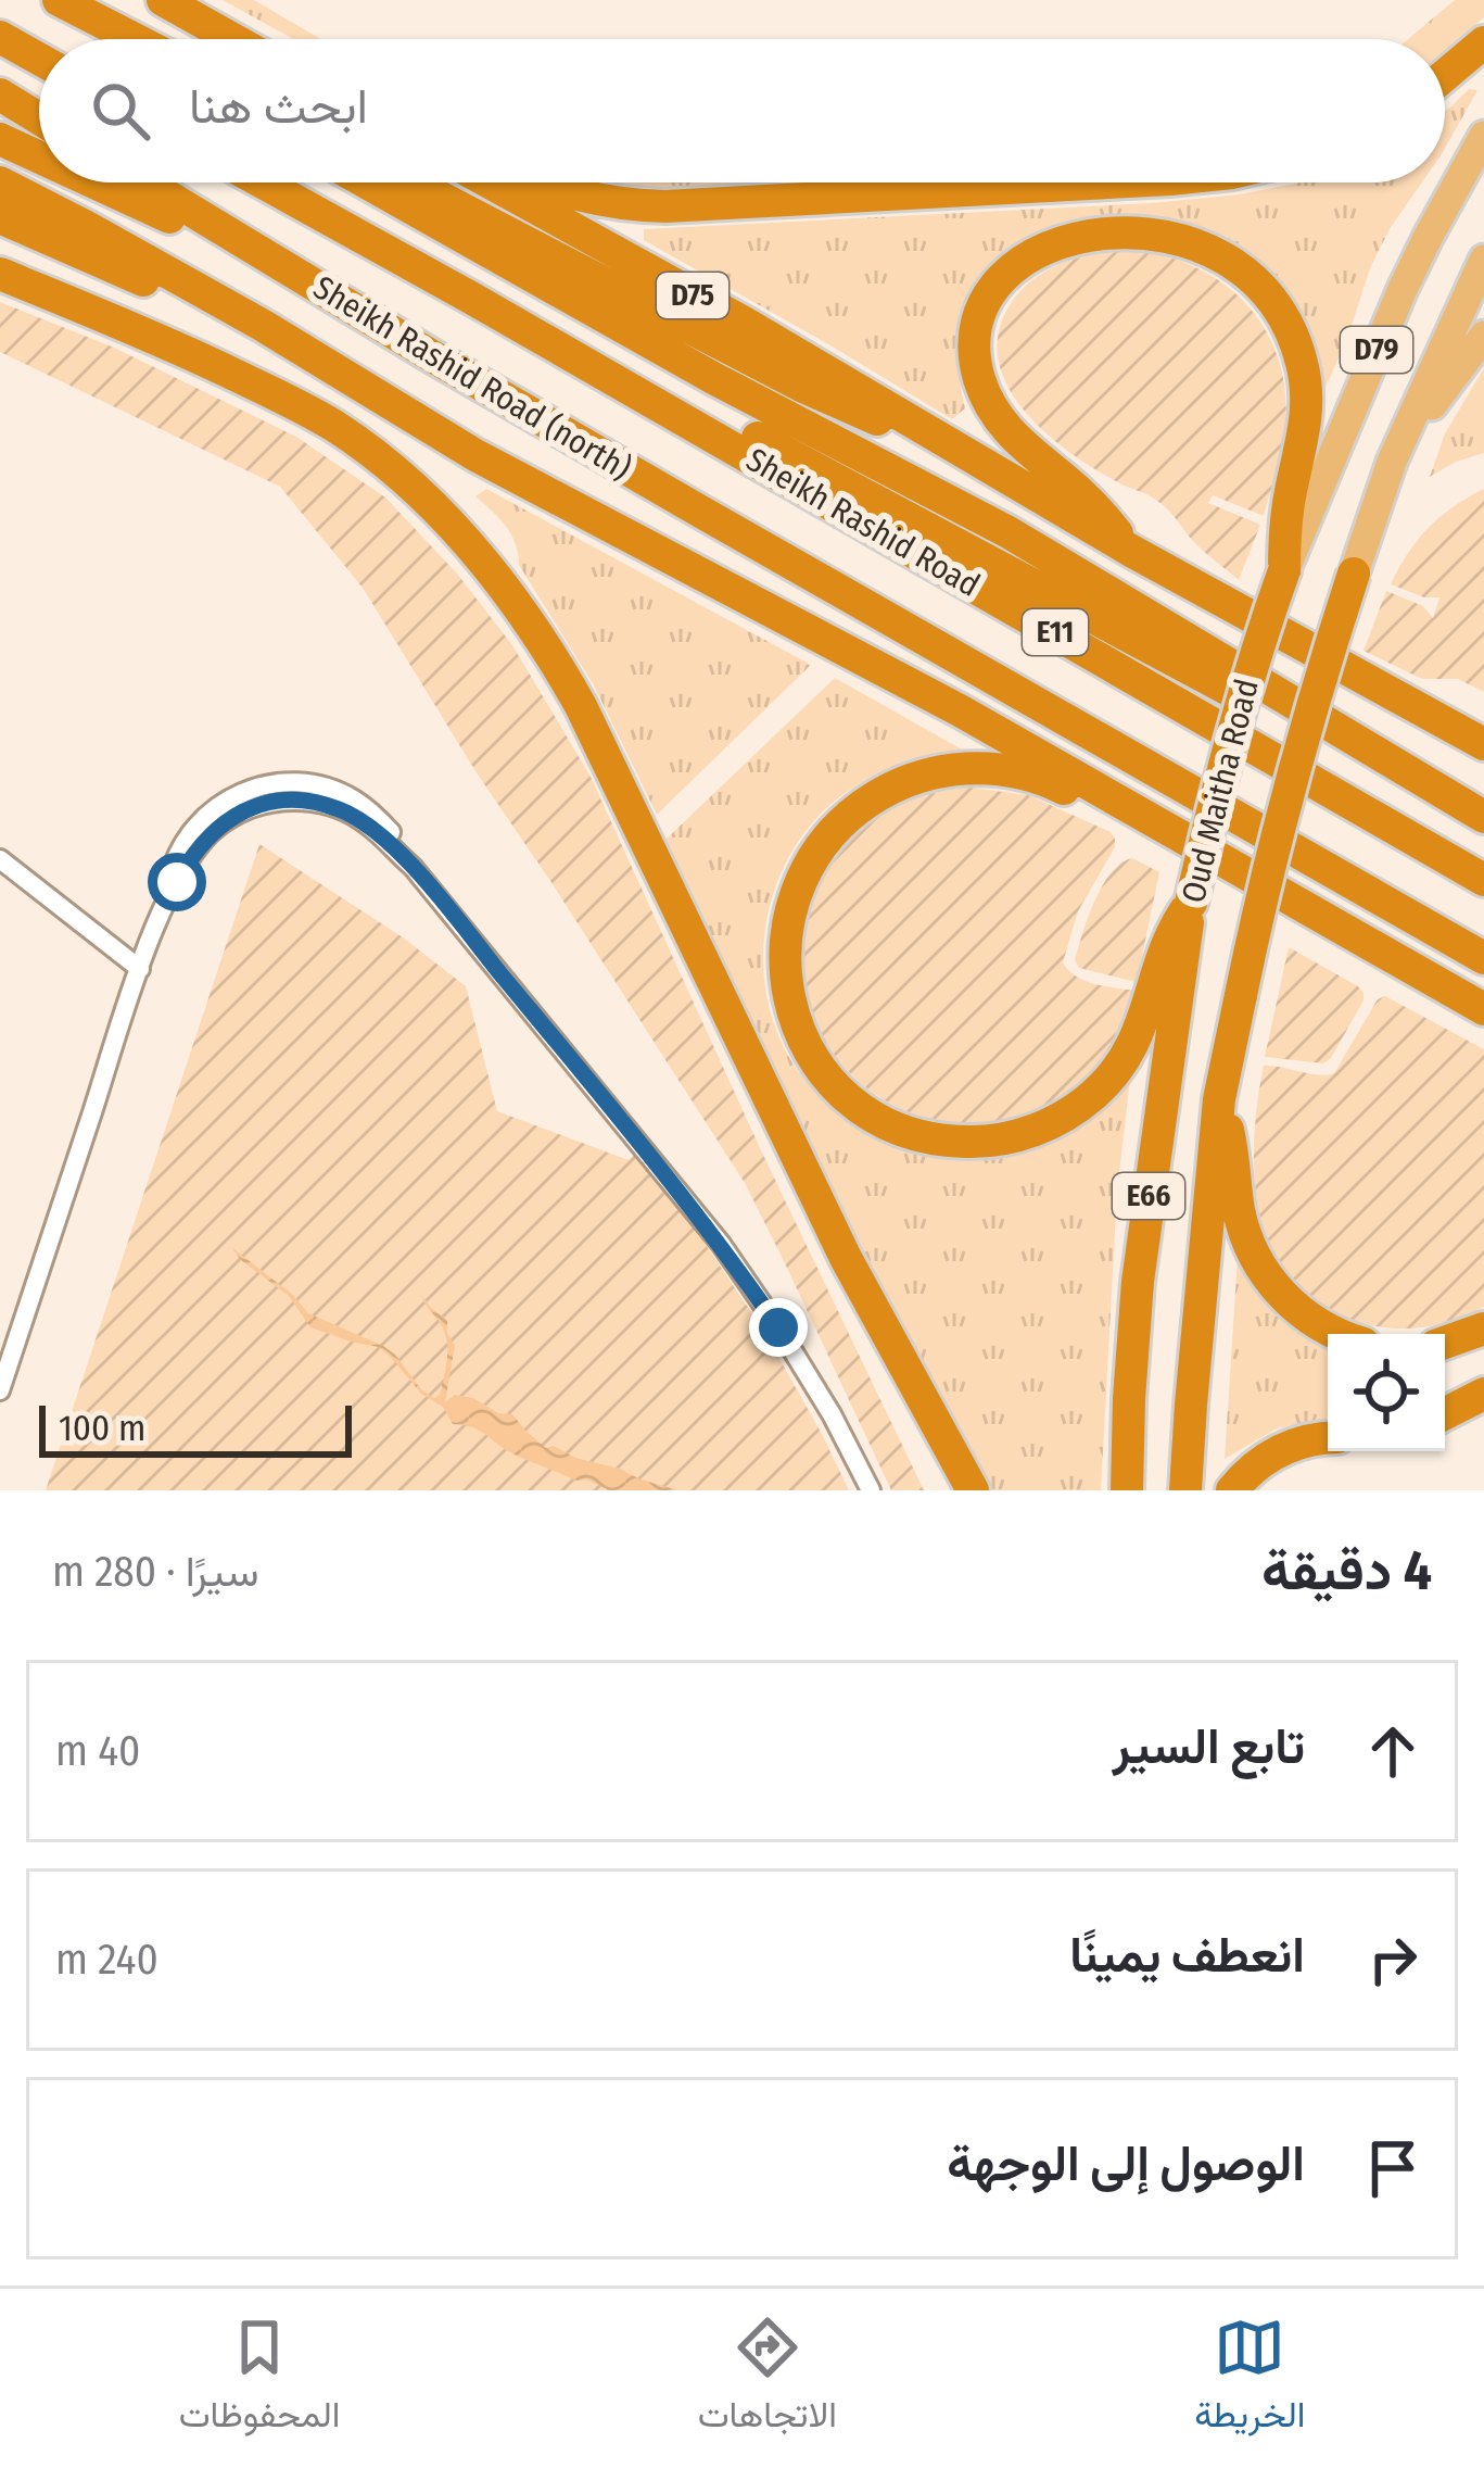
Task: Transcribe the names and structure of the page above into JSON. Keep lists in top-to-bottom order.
{
  "streets": {
    "highway": [
      "D75",
      "D79",
      "Sheikh Rashid Road (north)",
      "Sheikh Rashid Road",
      "E11",
      "Oud Maitha Road",
      "E66"
    ]
  },
  "crossings": [
    ["Sheikh Rashid Road (north)", "E11"]
  ],
  "scale_bar": "100 m",
  "page": {
    "search": "ابحث هنا",
    "scale": "100 m",
    "heading": ["4 دقيقة", "سيرًا · 280 m"],
    "list": [
      ["تابع السير", "40 m"],
      ["انعطف يمينًا", "240 m"],
      "الوصول إلى الوجهة"
    ],
    "nav": ["الخريطة", "الاتجاهات", "المحفوظات"]
  }
}
